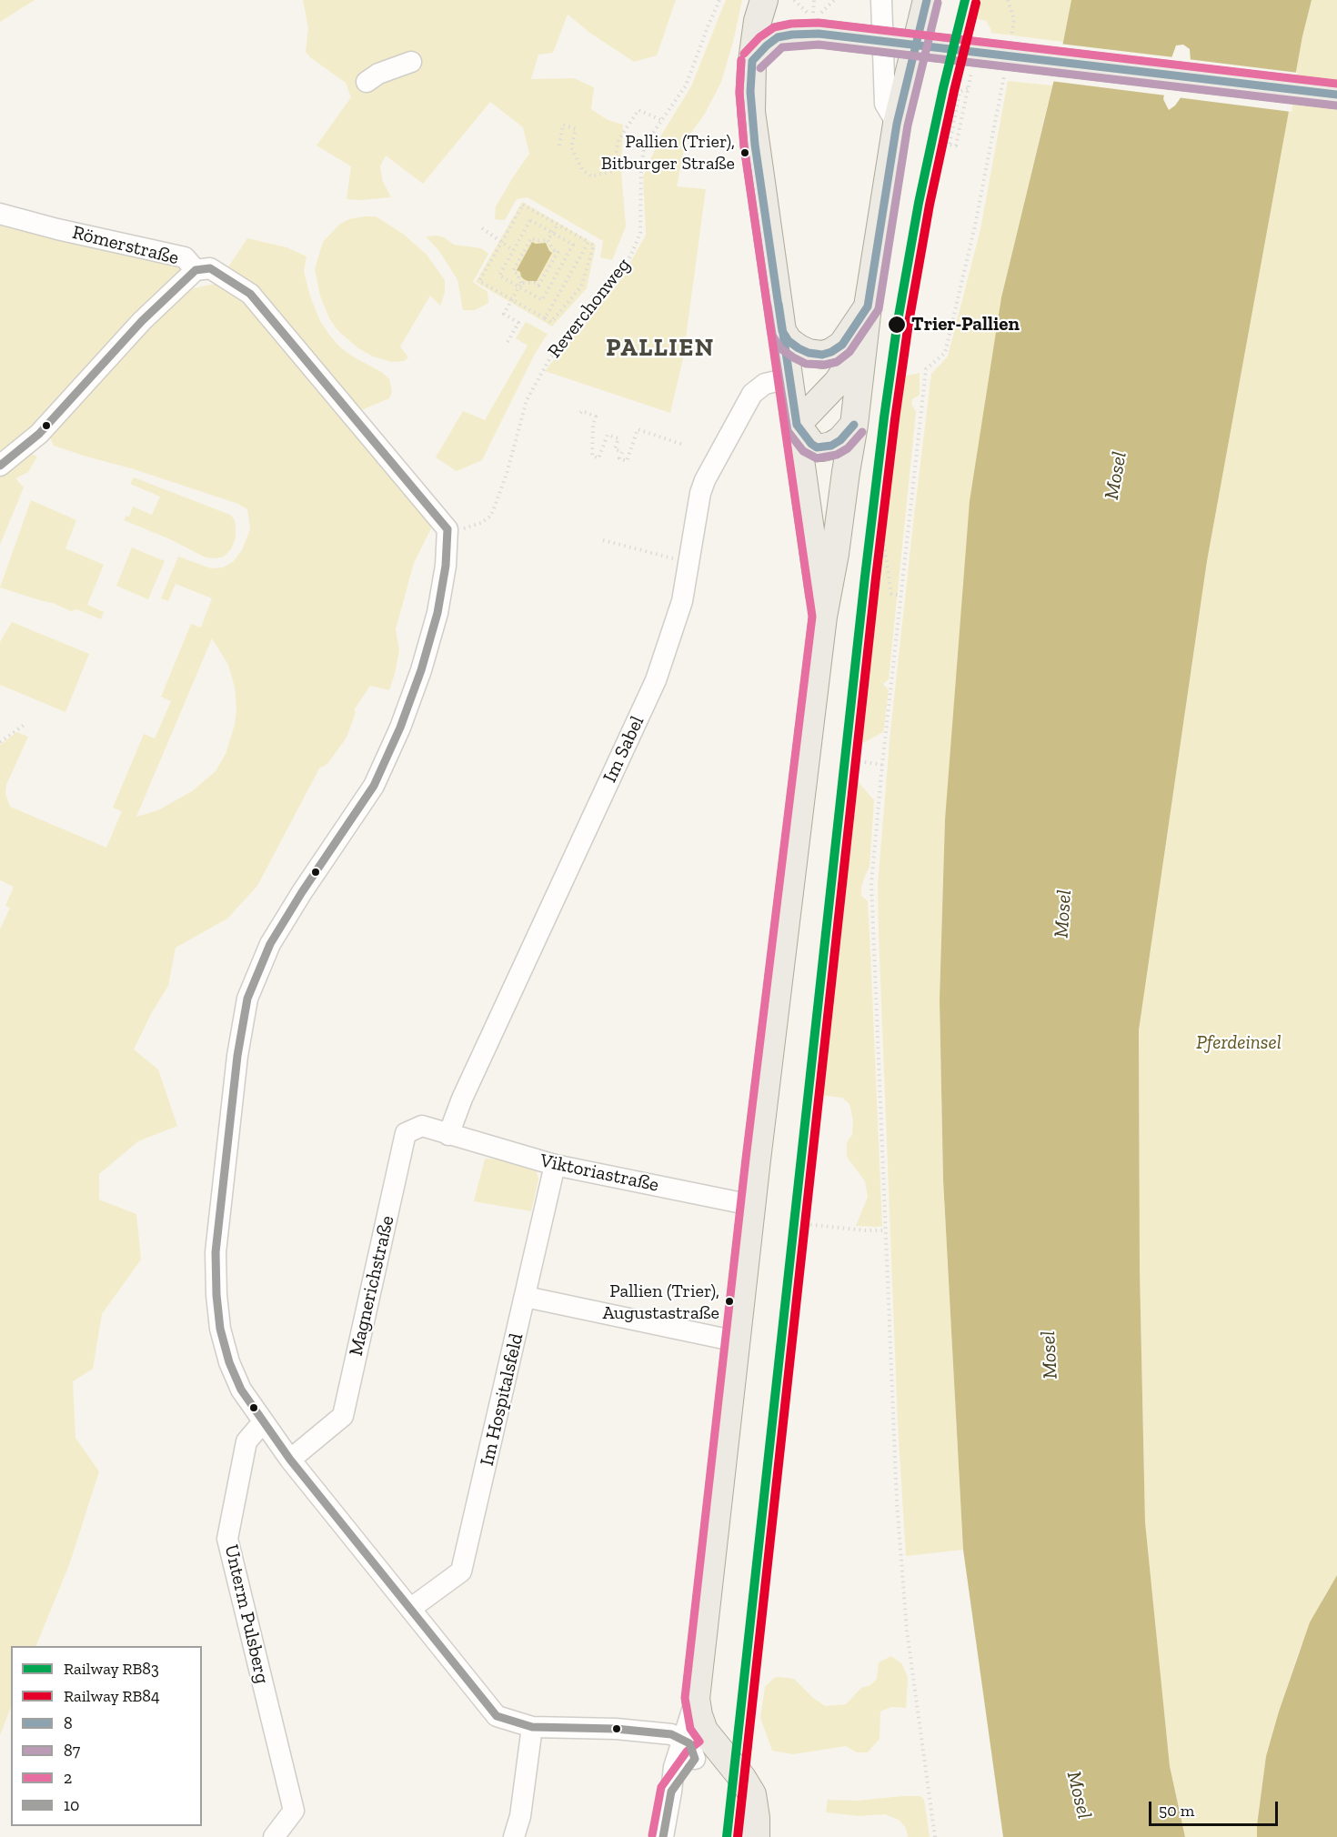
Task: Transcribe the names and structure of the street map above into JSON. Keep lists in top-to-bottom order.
{
  "streets": {
    "street": [
      "Römerstraße",
      "Im Sabel",
      "Viktoriastraße",
      "Magnerichstraße",
      "Im Hospitalsfeld",
      "Unterm Pulsberg"
    ],
    "path": ["Reverchonweg"]
  },
  "crossings": [
    ["Römerstraße", "Reverchonweg"],
    ["Im Sabel", "Viktoriastraße"],
    ["Im Sabel", "Magnerichstraße"],
    ["Viktoriastraße", "Magnerichstraße"],
    ["Viktoriastraße", "Im Hospitalsfeld"]
  ],
  "districts": ["PALLIEN"],
  "water": ["Mosel"],
  "parks": ["Pferdeinsel"],
  "places": ["Pallien (Trier), Bitburger Straße", "Trier-Pallien", "Pallien (Trier), Augustastraße"],
  "lines": [
    "rail line RB83",
    "transit line 8",
    "rail line RB84",
    "transit line 87",
    "transit line 2",
    "transit line 10"
  ],
  "legend": [
    "Railway RB83",
    "Railway RB84",
    "8",
    "87",
    "2",
    "10"
  ],
  "scale_bar": "50 m"
}
